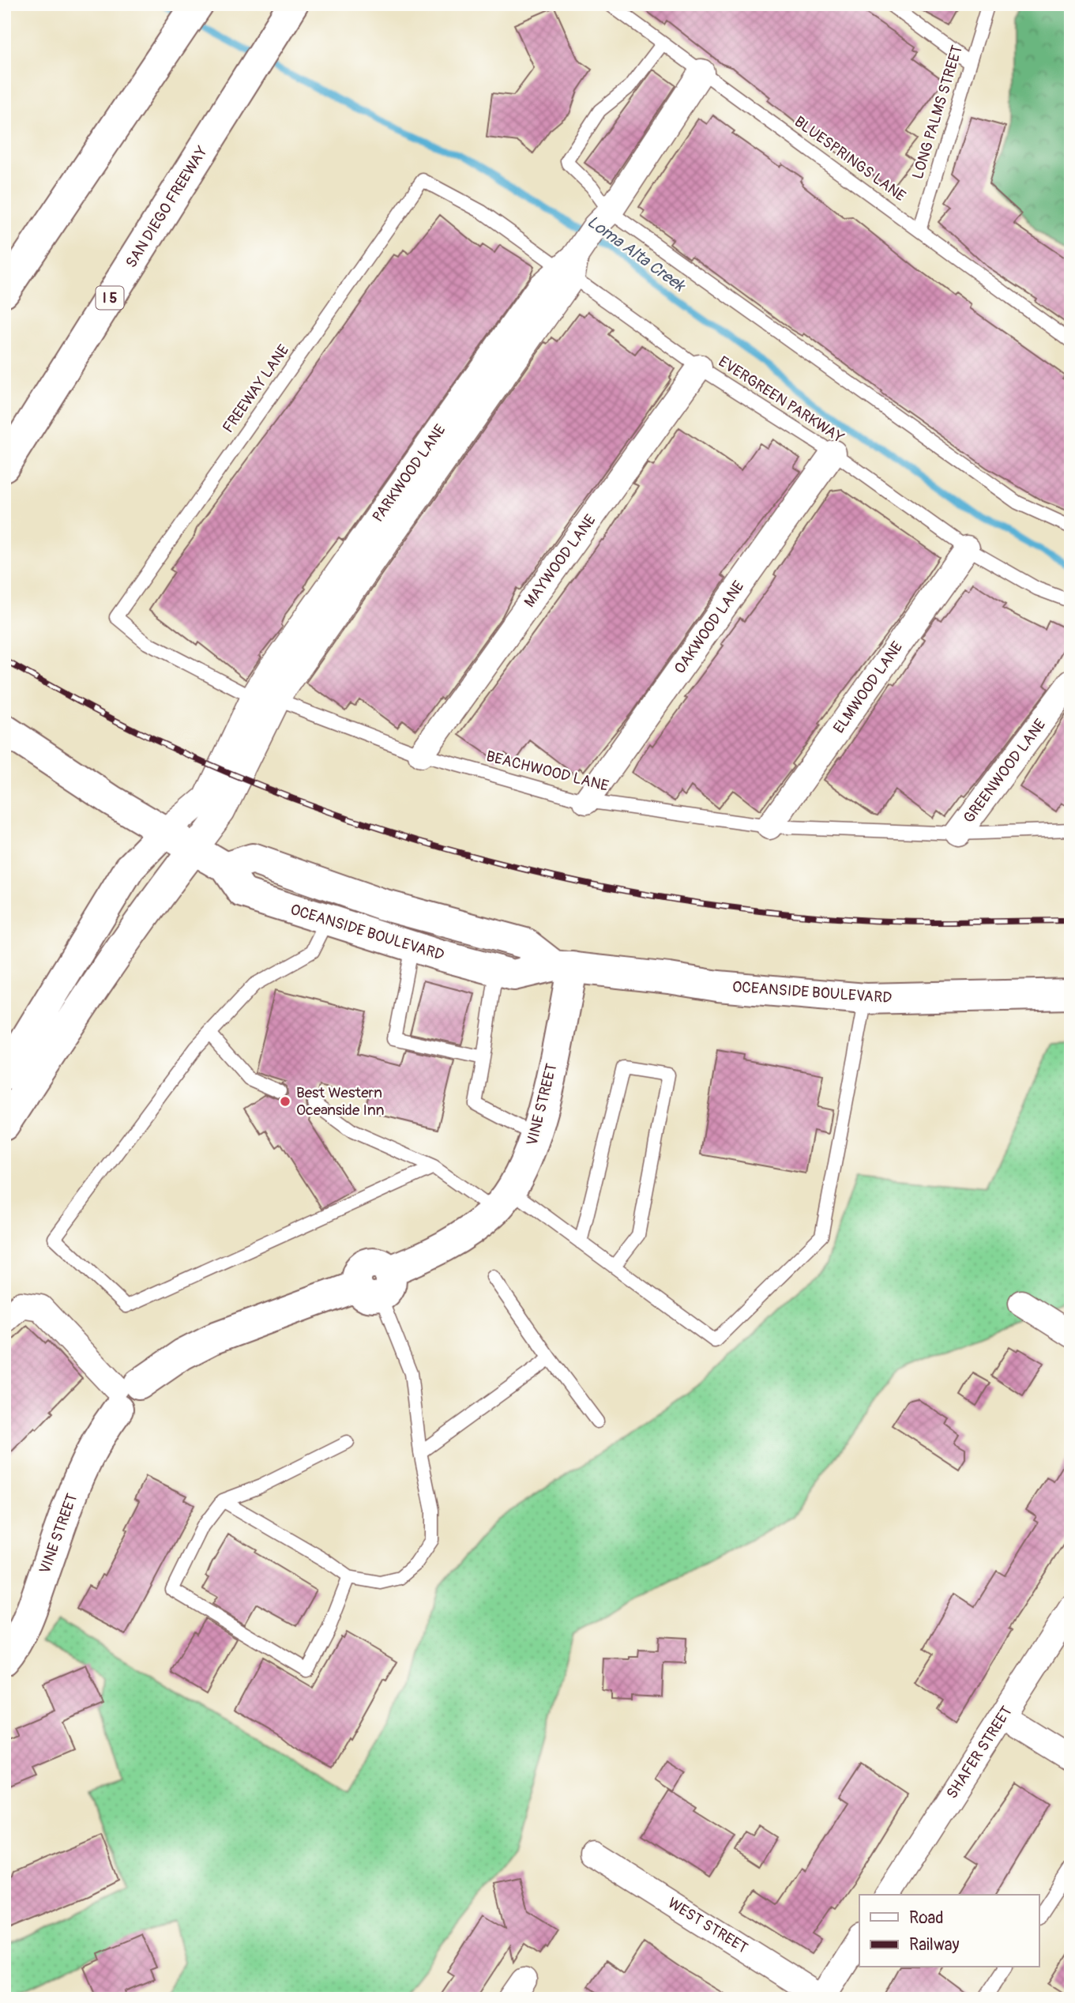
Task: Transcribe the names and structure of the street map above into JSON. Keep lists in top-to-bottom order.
{
  "streets": {
    "main road": [
      "SAN DIEGO FREEWAY",
      "I 5",
      "OCEANSIDE BOULEVARD",
      "VINE STREET"
    ],
    "street": [
      "PARKWOOD LANE",
      "MAYWOOD LANE",
      "OAKWOOD LANE",
      "ELMWOOD LANE",
      "GREENWOOD LANE",
      "SHAFER STREET",
      "WEST STREET"
    ],
    "lane": [
      "LONG PALMS STREET",
      "BLUESPRINGS LANE",
      "FREEWAY LANE",
      "EVERGREEN PARKWAY",
      "BEACHWOOD LANE"
    ]
  },
  "crossings": [
    ["LONG PALMS STREET", "BLUESPRINGS LANE"],
    ["BLUESPRINGS LANE", "PARKWOOD LANE"],
    ["FREEWAY LANE", "EVERGREEN PARKWAY"],
    ["FREEWAY LANE", "PARKWOOD LANE"],
    ["FREEWAY LANE", "BEACHWOOD LANE"],
    ["EVERGREEN PARKWAY", "PARKWOOD LANE"],
    ["EVERGREEN PARKWAY", "MAYWOOD LANE"],
    ["EVERGREEN PARKWAY", "OAKWOOD LANE"],
    ["EVERGREEN PARKWAY", "ELMWOOD LANE"],
    ["PARKWOOD LANE", "BEACHWOOD LANE"],
    ["PARKWOOD LANE", "OCEANSIDE BOULEVARD"],
    ["MAYWOOD LANE", "BEACHWOOD LANE"],
    ["OAKWOOD LANE", "BEACHWOOD LANE"],
    ["ELMWOOD LANE", "BEACHWOOD LANE"],
    ["BEACHWOOD LANE", "GREENWOOD LANE"],
    ["OCEANSIDE BOULEVARD", "VINE STREET"]
  ],
  "water": ["Loma Alta Creek"],
  "places": ["Best Western Oceanside Inn"],
  "legend": ["Road", "Railway"]
}
